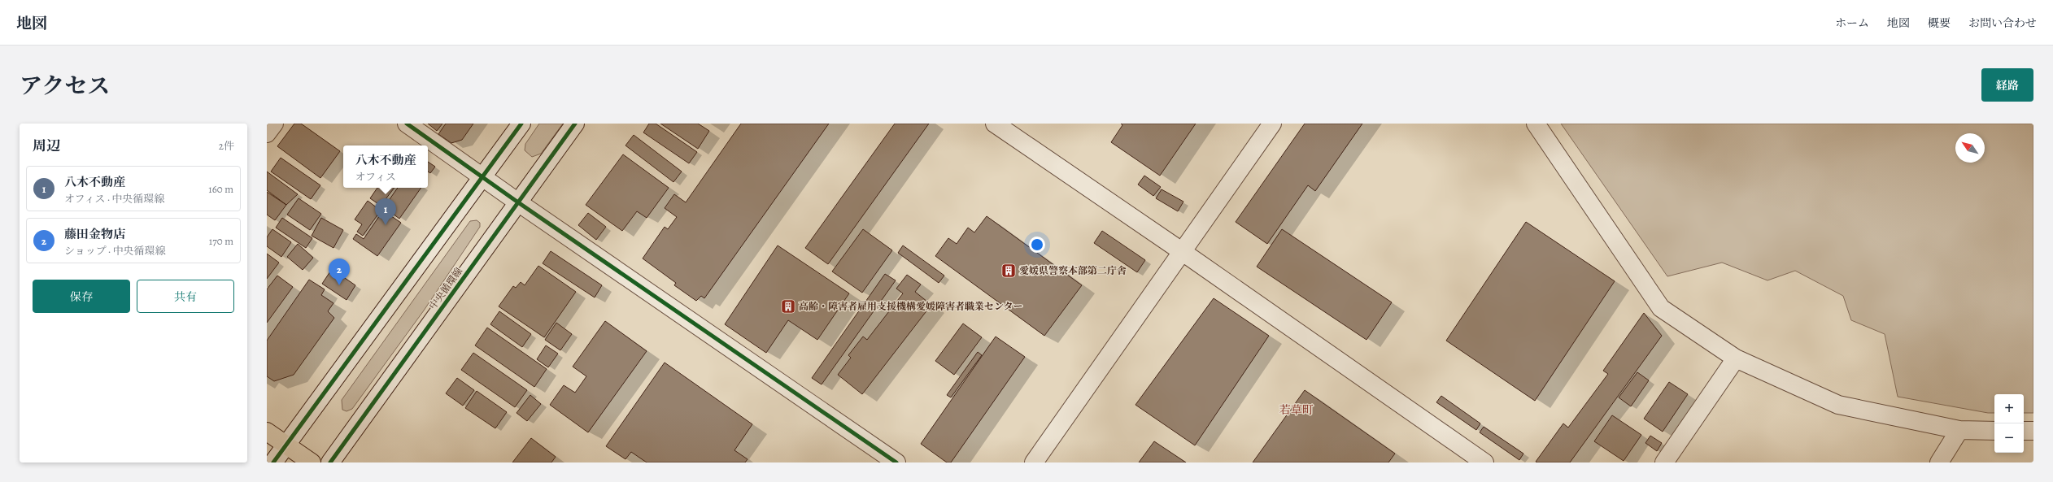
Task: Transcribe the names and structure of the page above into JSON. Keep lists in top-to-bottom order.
{
  "streets": {
    "street": ["中央循環線"]
  },
  "districts": ["若草町"],
  "places": {
    "building": ["愛媛県警察本部第二庁舎", "高齢・障害者雇用支援機構愛媛障害者職業センター"]
  },
  "north": "top left",
  "page": {
    "header": "地図",
    "nav": [
      "ホーム",
      "地図",
      "概要",
      "お問い合わせ"
    ],
    "title": "アクセス",
    "buttons": [
      "経路",
      ["保存", "共有"]
    ],
    "heading": ["周辺", "2件"],
    "popup": ["八木不動産", "オフィス"],
    "list": [
      {
        "mark": "1",
        "name": "八木不動産",
        "note": "オフィス · 中央循環線",
        "value": "160 m"
      },
      {
        "mark": "2",
        "name": "藤田金物店",
        "note": "ショップ · 中央循環線",
        "value": "170 m"
      }
    ],
    "pins": ["1", "2"],
    "map_buttons": ["+", "−"]
  }
}
